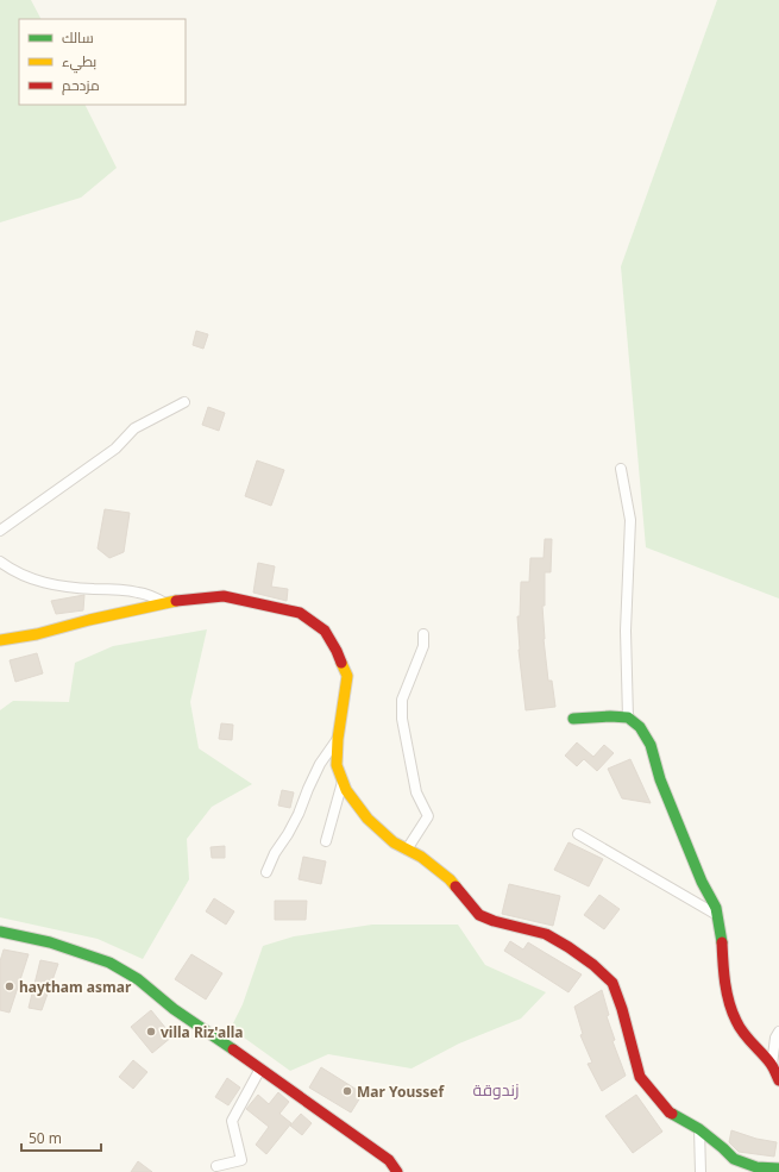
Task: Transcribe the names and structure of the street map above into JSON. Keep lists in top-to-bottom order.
{
  "districts": ["زندوقة"],
  "places": ["haytham asmar", "villa Riz'alla", "Mar Youssef"],
  "legend": ["سالك", "بطيء", "مزدحم"],
  "scale_bar": "50 m"
}
